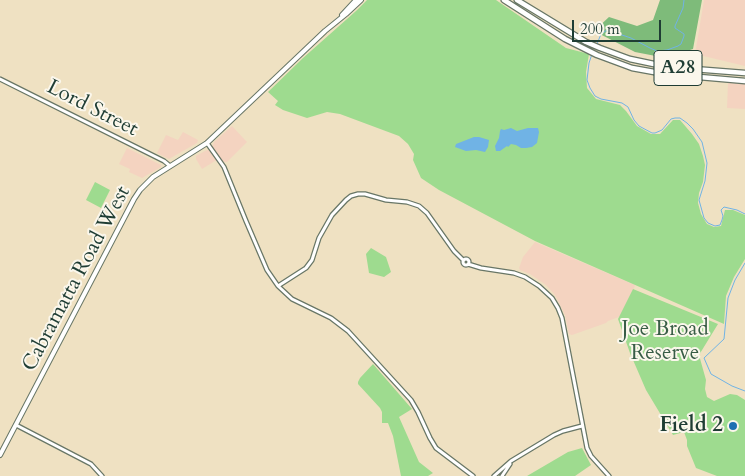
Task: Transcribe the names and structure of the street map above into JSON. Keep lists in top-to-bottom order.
{
  "streets": {
    "highway": ["A28"],
    "main road": ["Cabramatta Road West"],
    "street": ["Lord Street"]
  },
  "crossings": [
    ["Lord Street", "Cabramatta Road West"]
  ],
  "parks": ["Joe Broad Reserve"],
  "places": ["Field 2"],
  "scale_bar": "200 m"
}
